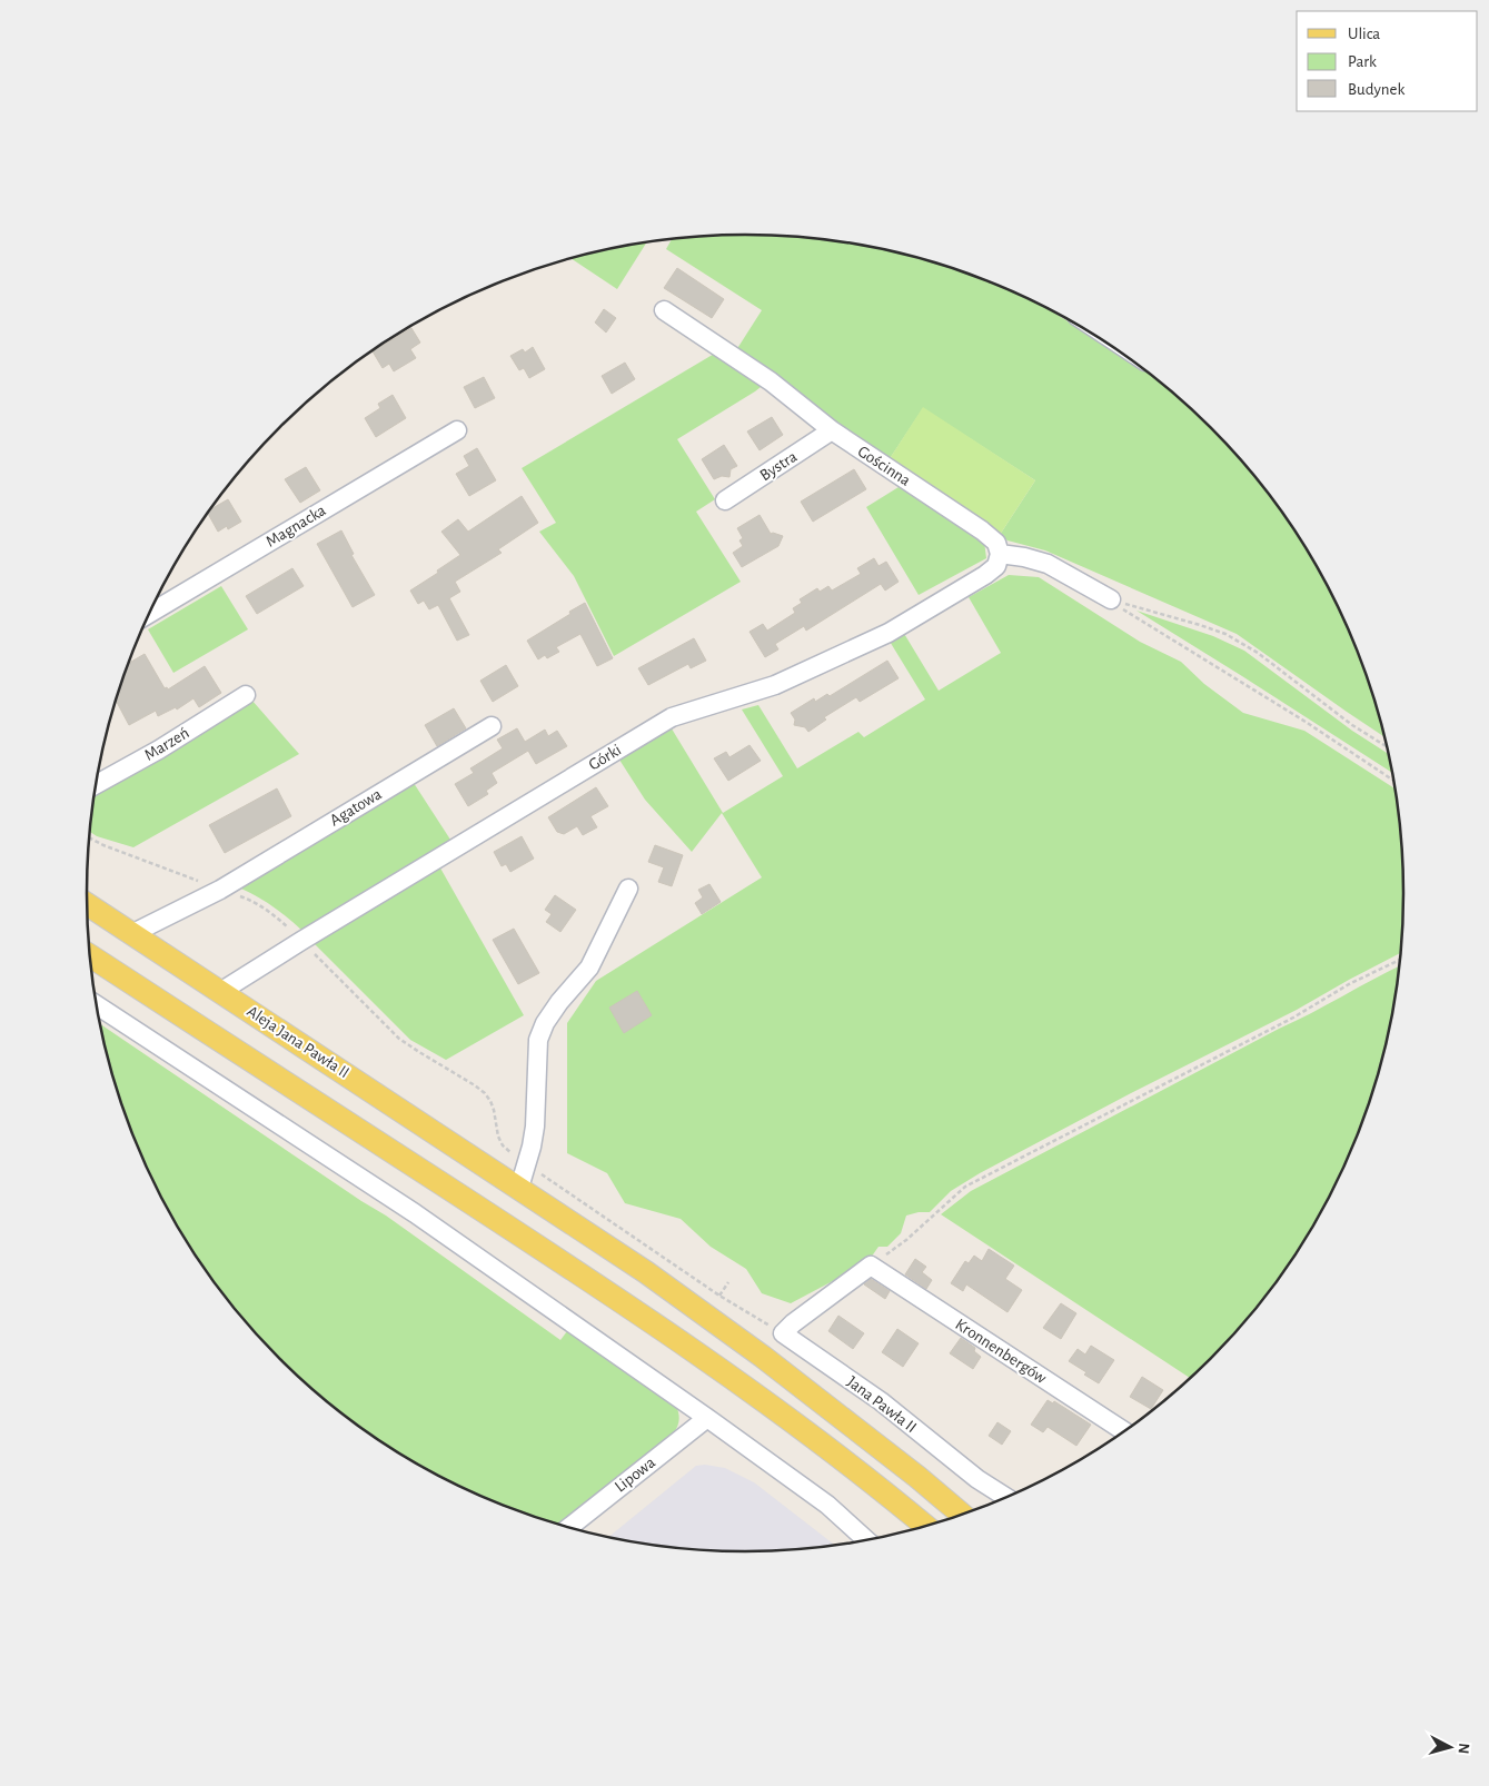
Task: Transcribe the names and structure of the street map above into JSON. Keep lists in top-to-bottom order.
{
  "streets": {
    "main road": ["Aleja Jana Pawła II"],
    "street": [
      "Bystra",
      "Gościnna",
      "Magnacka",
      "Marzeń",
      "Górki",
      "Agatowa",
      "Kronnenbergów",
      "Jana Pawła II",
      "Lipowa"
    ]
  },
  "crossings": [
    ["Bystra", "Gościnna"],
    ["Gościnna", "Górki"],
    ["Górki", "Aleja Jana Pawła II"],
    ["Agatowa", "Aleja Jana Pawła II"]
  ],
  "legend": ["Ulica", "Park", "Budynek"],
  "north": "right"
}
